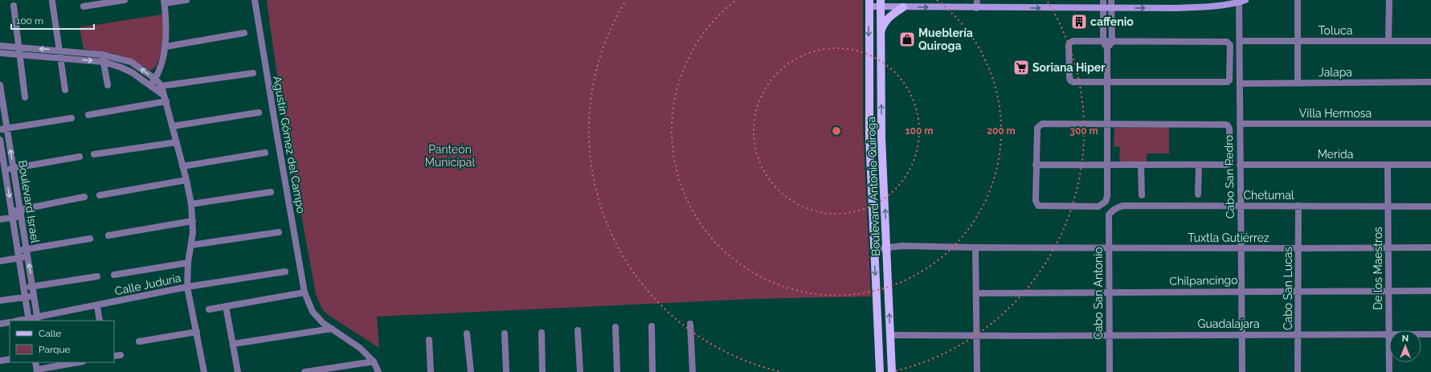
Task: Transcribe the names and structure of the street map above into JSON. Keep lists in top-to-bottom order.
{
  "streets": {
    "main road": ["Boulevard Antonio Quiroga"],
    "street": [
      "Toluca",
      "Jalapa",
      "Villa Hermosa",
      "Agustín Gómez del Campo",
      "Merida",
      "Cabo San Pedro",
      "Chetumal",
      "Boulevard Israel",
      "Tuxtla Gutiérrez",
      "De los Maestros",
      "Chilpancingo",
      "Calle Juduría",
      "Cabo San Lucas",
      "Cabo San Antonio",
      "Guadalajara"
    ]
  },
  "crossings": [
    ["Toluca", "Cabo San Pedro"],
    ["Jalapa", "Cabo San Pedro"],
    ["Villa Hermosa", "Cabo San Pedro"],
    ["Merida", "Cabo San Pedro"],
    ["Merida", "De los Maestros"],
    ["Cabo San Pedro", "Chetumal"],
    ["Cabo San Pedro", "Tuxtla Gutiérrez"],
    ["Cabo San Pedro", "Chilpancingo"],
    ["Cabo San Pedro", "Guadalajara"],
    ["Boulevard Antonio Quiroga", "Tuxtla Gutiérrez"],
    ["Boulevard Antonio Quiroga", "Guadalajara"],
    ["Chetumal", "De los Maestros"],
    ["Chetumal", "Cabo San Lucas"],
    ["Chetumal", "Cabo San Antonio"],
    ["Boulevard Israel", "Calle Juduría"],
    ["Tuxtla Gutiérrez", "De los Maestros"],
    ["Tuxtla Gutiérrez", "Cabo San Lucas"],
    ["Tuxtla Gutiérrez", "Cabo San Antonio"],
    ["De los Maestros", "Chilpancingo"],
    ["De los Maestros", "Guadalajara"],
    ["Chilpancingo", "Cabo San Lucas"],
    ["Chilpancingo", "Cabo San Antonio"],
    ["Cabo San Lucas", "Guadalajara"],
    ["Cabo San Antonio", "Guadalajara"]
  ],
  "parks": ["Panteón Municipal"],
  "places": {
    "building": ["caffenio"],
    "shop": ["Mueblería Quiroga"],
    "supermarket": ["Soriana Hiper"]
  },
  "legend": ["Calle", "Parque"],
  "scale_bar": "100 m",
  "north": "top",
  "rings": ["100 m", "200 m", "300 m"]
}
